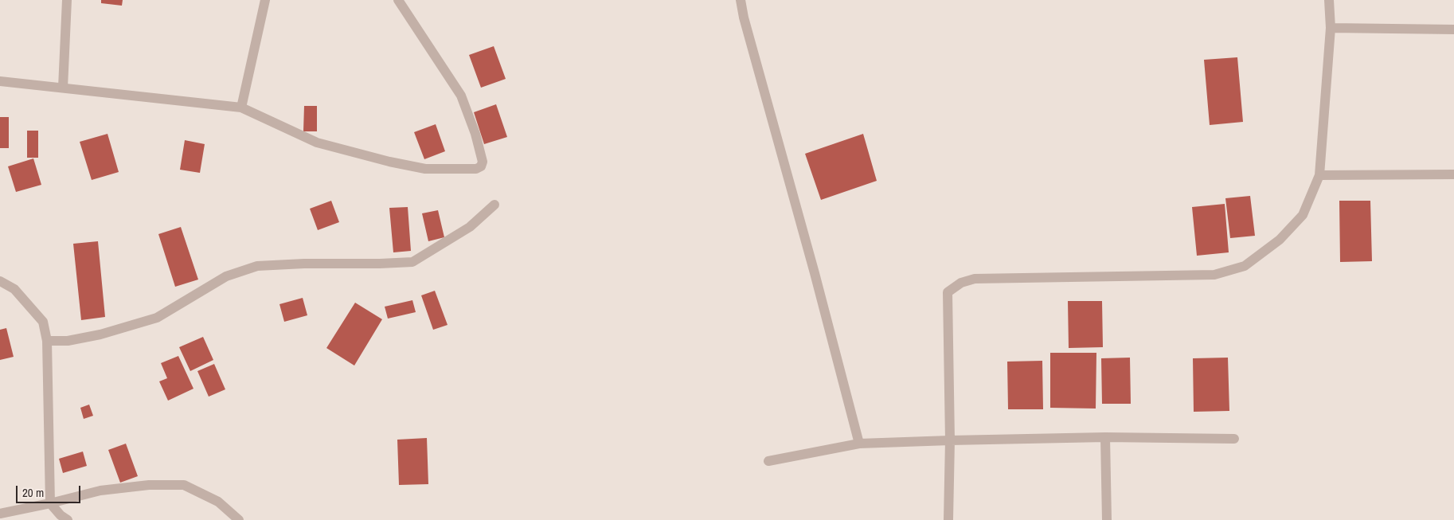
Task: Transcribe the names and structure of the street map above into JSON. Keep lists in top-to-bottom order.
{
  "scale_bar": "20 m"
}
